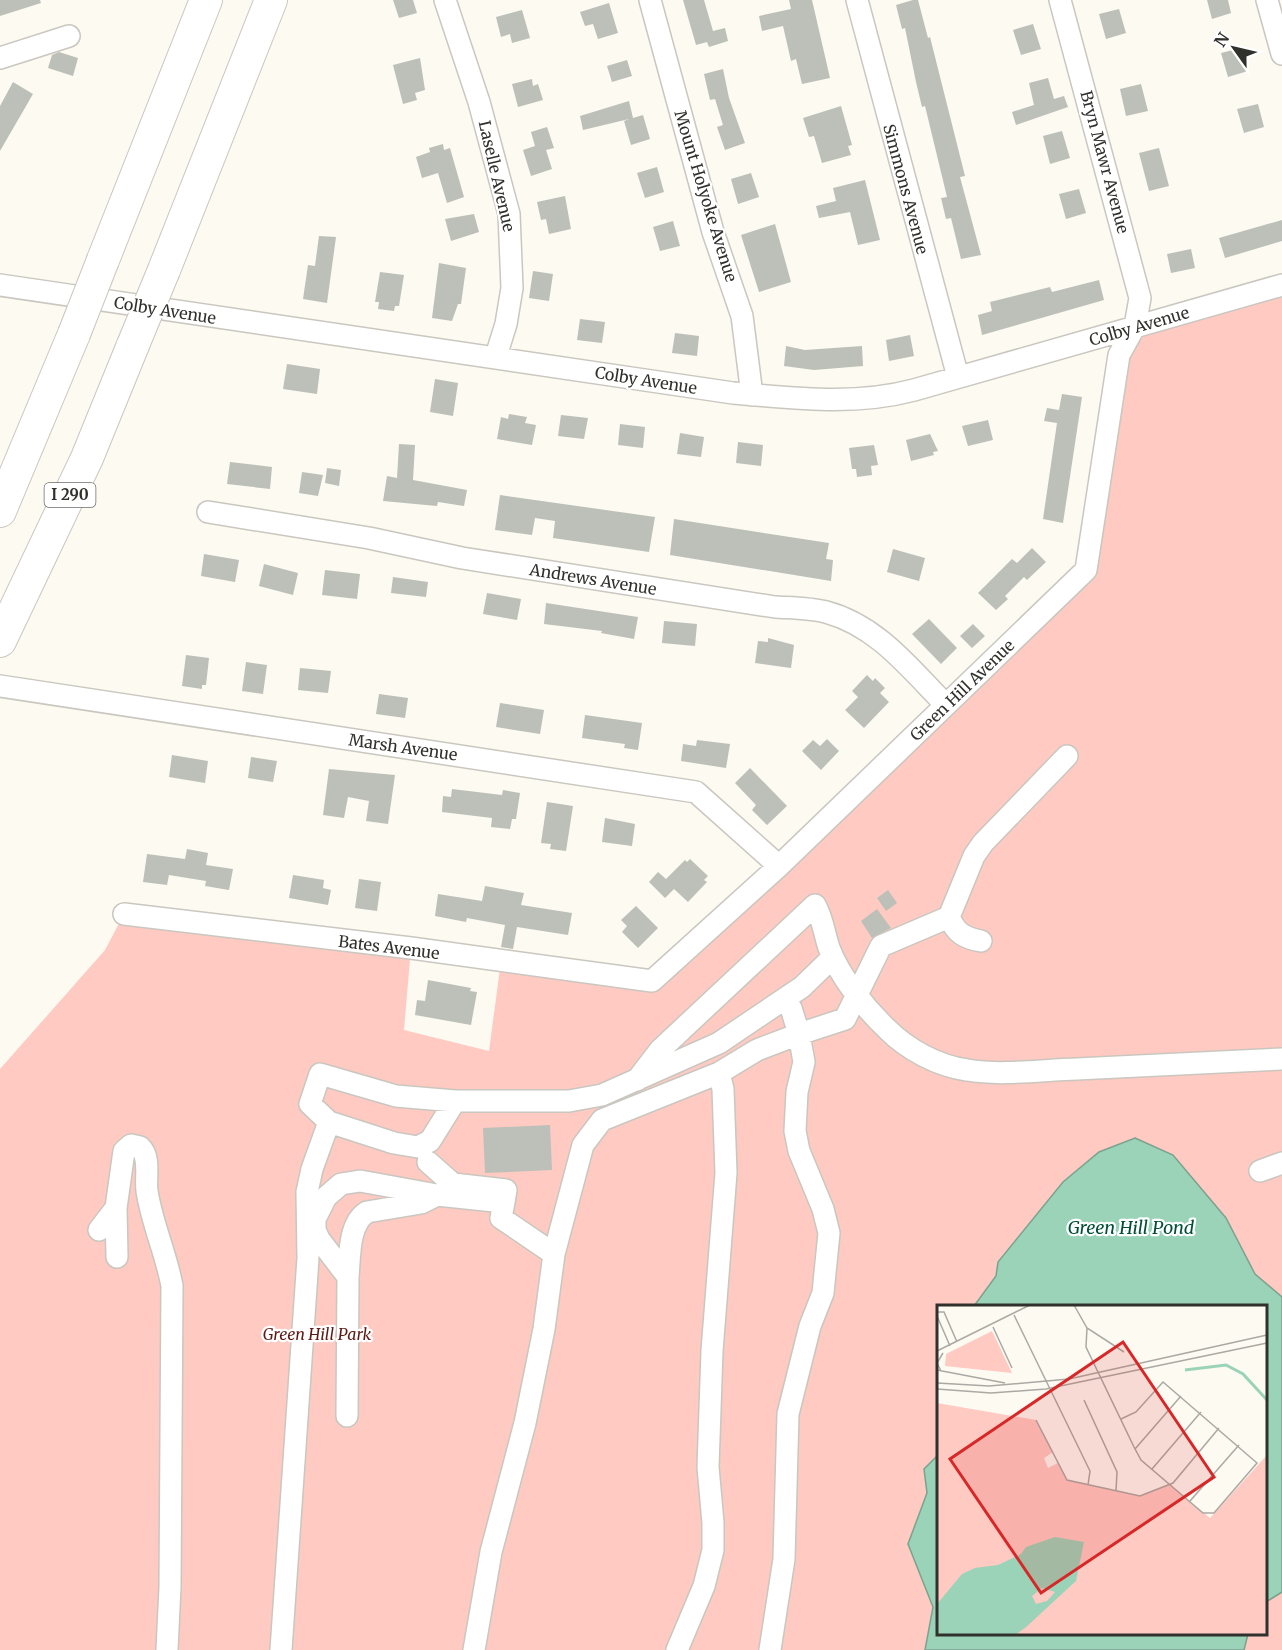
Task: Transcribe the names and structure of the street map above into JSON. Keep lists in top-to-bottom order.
{
  "streets": {
    "highway": ["I 290"],
    "street": [
      "Bryn Mawr Avenue",
      "Laselle Avenue",
      "Simmons Avenue",
      "Mount Holyoke Avenue",
      "Colby Avenue",
      "Andrews Avenue",
      "Green Hill Avenue",
      "Marsh Avenue",
      "Bates Avenue"
    ]
  },
  "crossings": [
    ["Bryn Mawr Avenue", "Colby Avenue"],
    ["Bryn Mawr Avenue", "Green Hill Avenue"],
    ["Laselle Avenue", "Colby Avenue"],
    ["Simmons Avenue", "Colby Avenue"],
    ["Mount Holyoke Avenue", "Colby Avenue"],
    ["Colby Avenue", "Green Hill Avenue"],
    ["Andrews Avenue", "Green Hill Avenue"],
    ["Green Hill Avenue", "Marsh Avenue"],
    ["Green Hill Avenue", "Bates Avenue"]
  ],
  "water": ["Green Hill Pond"],
  "parks": ["Green Hill Park"],
  "north": "top left"
}
